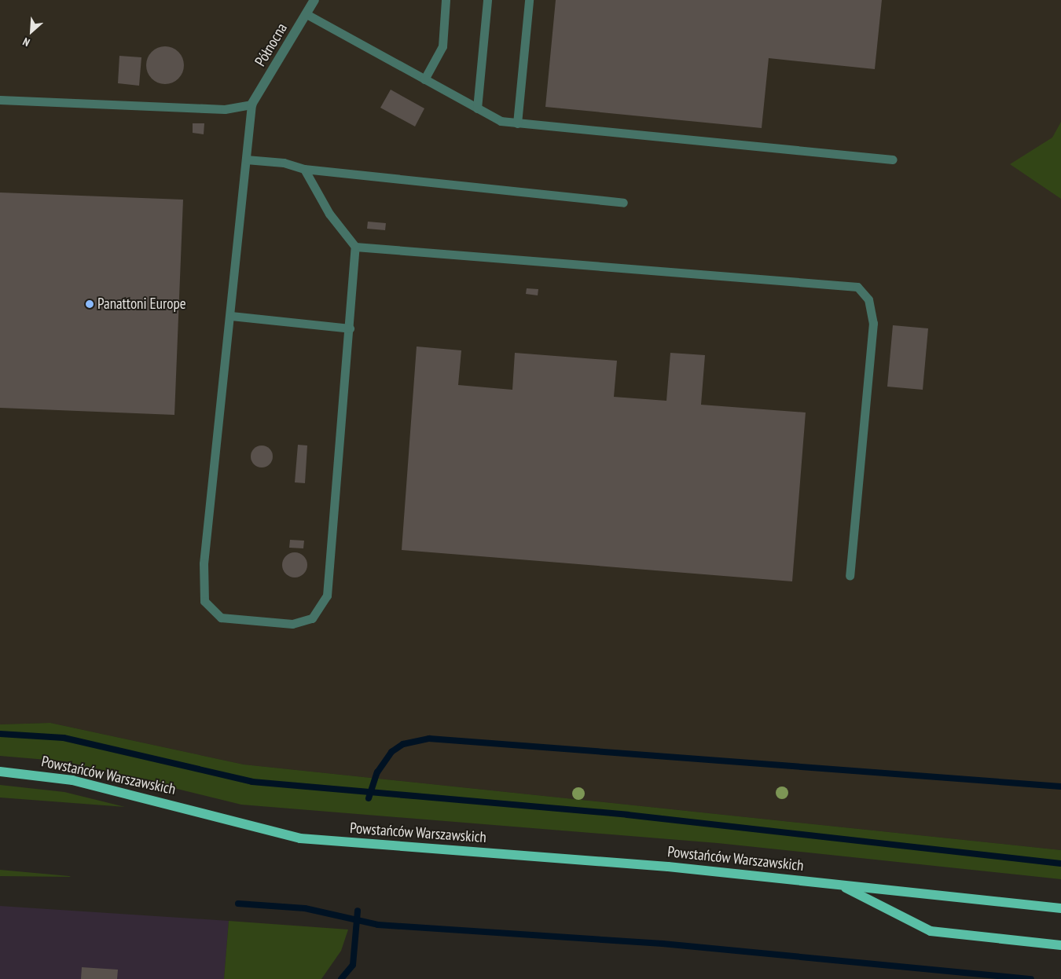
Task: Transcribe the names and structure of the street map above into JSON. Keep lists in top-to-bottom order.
{
  "streets": {
    "main road": ["Powstańców Warszawskich"],
    "street": ["Północna"]
  },
  "places": ["Panattoni Europe"],
  "north": "bottom left"
}
